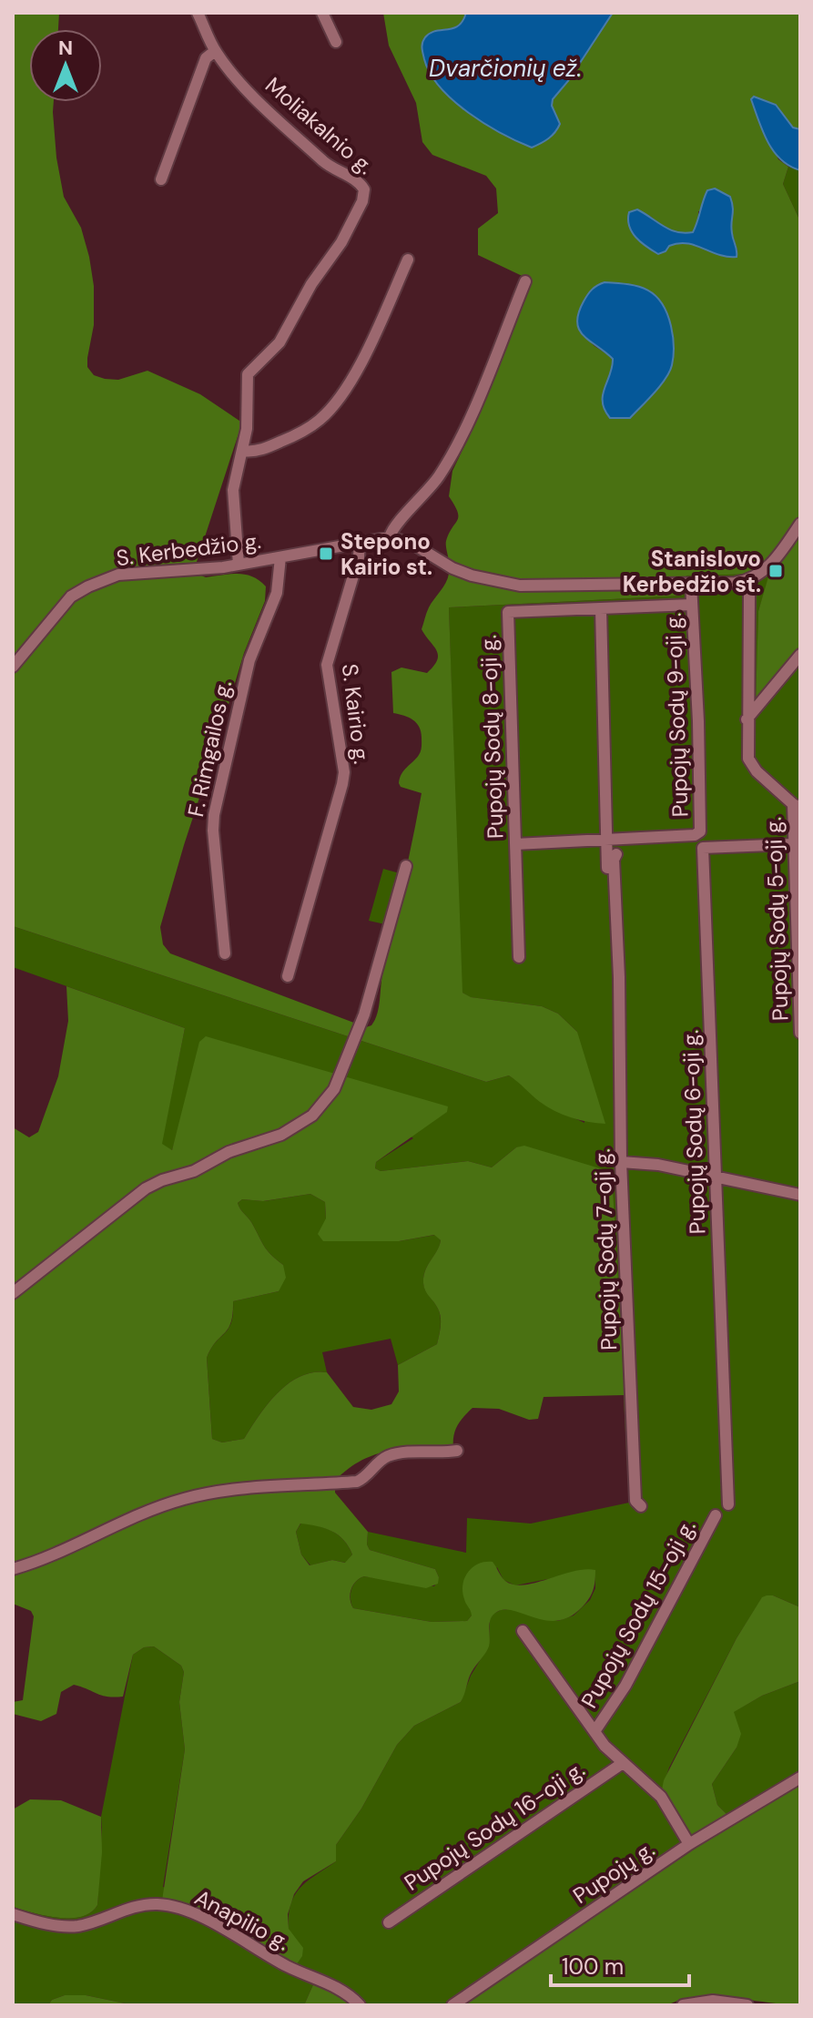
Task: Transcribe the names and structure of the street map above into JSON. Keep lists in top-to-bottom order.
{
  "streets": {
    "street": [
      "Moliakalnio g.",
      "S. Kerbedžio g.",
      "S. Kairio g.",
      "Pupojų Sodų 9-oji g.",
      "Pupojų Sodų 8-oji g.",
      "F. Rimgailos g.",
      "Pupojų Sodų 5-oji g.",
      "Pupojų Sodų 6-oji g.",
      "Pupojų Sodų 7-oji g.",
      "Pupojų Sodų 15-oji g.",
      "Pupojų Sodų 16-oji g.",
      "Pupojų g.",
      "Anapilio g."
    ]
  },
  "crossings": [
    ["S. Kerbedžio g.", "S. Kairio g."],
    ["S. Kerbedžio g.", "Pupojų Sodų 9-oji g."],
    ["S. Kerbedžio g.", "F. Rimgailos g."],
    ["Pupojų Sodų 9-oji g.", "Pupojų Sodų 8-oji g."],
    ["Pupojų Sodų 9-oji g.", "Pupojų Sodų 7-oji g."],
    ["Pupojų Sodų 8-oji g.", "Pupojų Sodų 7-oji g."],
    ["Pupojų Sodų 5-oji g.", "Pupojų Sodų 6-oji g."]
  ],
  "water": ["Dvarčionių ež."],
  "places": {
    "transit": ["Stepono Kairio st.", "Stanislovo Kerbedžio st."]
  },
  "scale_bar": "100 m",
  "north": "top"
}
